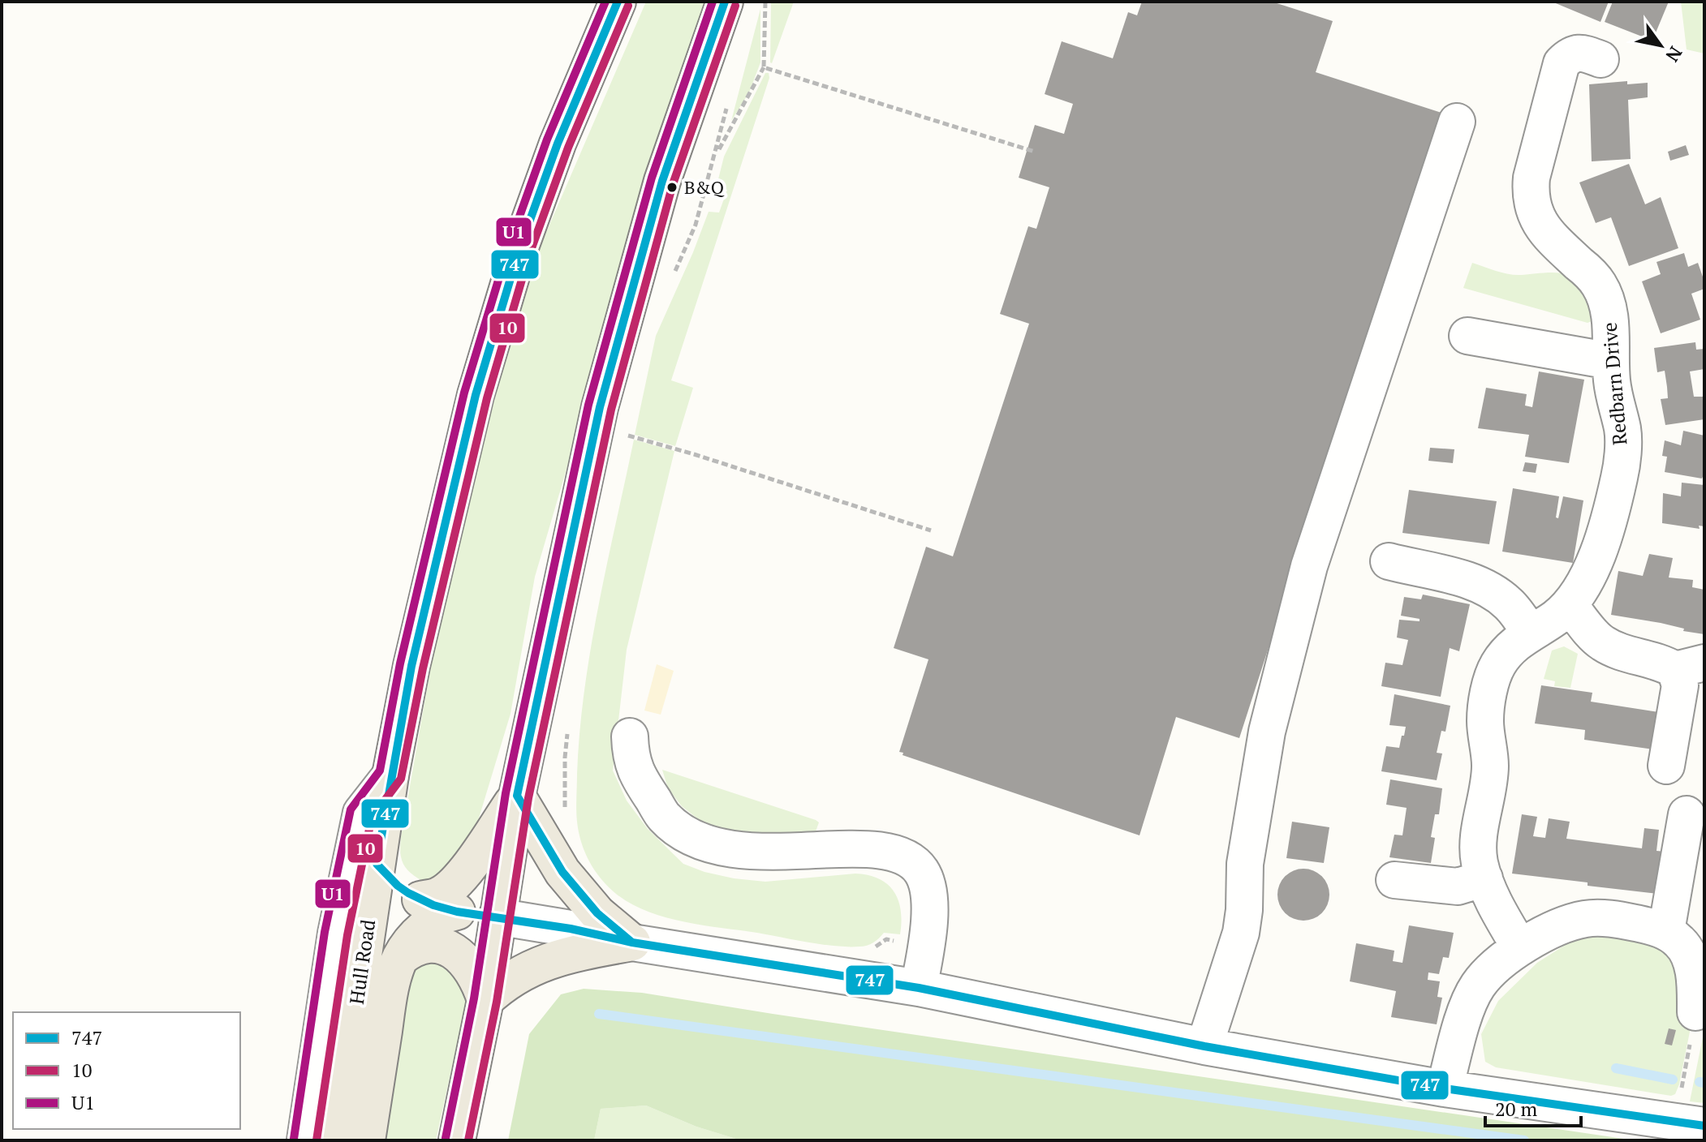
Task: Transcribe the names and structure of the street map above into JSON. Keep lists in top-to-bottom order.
{
  "streets": {
    "main road": ["Hull Road"],
    "street": ["Redbarn Drive"]
  },
  "places": ["B&Q"],
  "lines": ["transit line 747", "transit line U1", "transit line 10"],
  "legend": ["747", "10", "U1"],
  "scale_bar": "20 m",
  "north": "bottom right"
}
